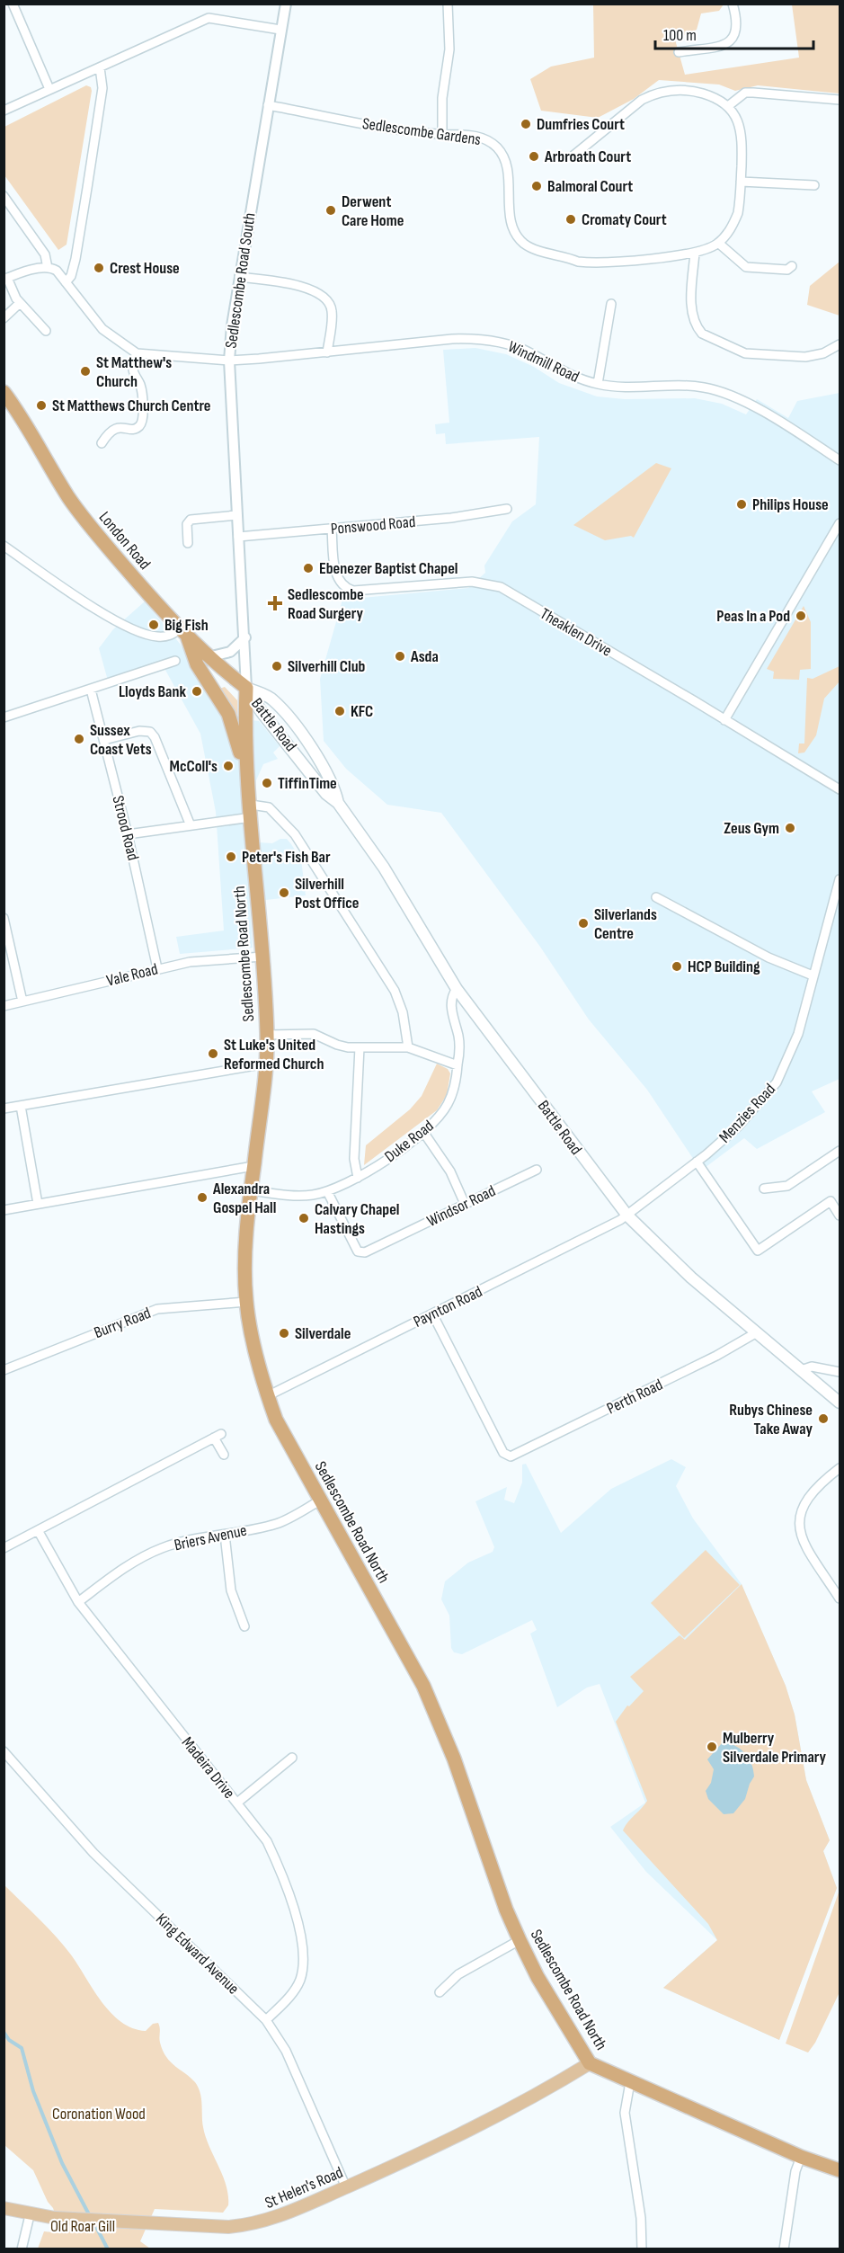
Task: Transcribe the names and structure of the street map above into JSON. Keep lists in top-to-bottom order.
{
  "streets": {
    "highway": ["London Road", "Sedlescombe Road North"],
    "main road": ["Battle Road", "St Helen's Road"],
    "street": [
      "Sedlescombe Gardens",
      "Sedlescombe Road South",
      "Windmill Road",
      "Ponswood Road",
      "Theaklen Drive",
      "Strood Road",
      "Vale Road",
      "Menzies Road",
      "Duke Road",
      "Windsor Road",
      "Paynton Road",
      "Burry Road",
      "Perth Road",
      "Briers Avenue",
      "Madeira Drive",
      "King Edward Avenue"
    ]
  },
  "crossings": [
    ["Sedlescombe Gardens", "Sedlescombe Road South"],
    ["Sedlescombe Road South", "Windmill Road"],
    ["Sedlescombe Road South", "Ponswood Road"],
    ["Sedlescombe Road South", "London Road"],
    ["Sedlescombe Road South", "Battle Road"],
    ["Sedlescombe Road South", "Sedlescombe Road North"],
    ["Ponswood Road", "Theaklen Drive"],
    ["London Road", "Battle Road"],
    ["London Road", "Sedlescombe Road North"],
    ["Battle Road", "Sedlescombe Road North"],
    ["Battle Road", "Menzies Road"],
    ["Battle Road", "Duke Road"],
    ["Battle Road", "Paynton Road"],
    ["Battle Road", "Perth Road"],
    ["Strood Road", "Vale Road"],
    ["Sedlescombe Road North", "Vale Road"],
    ["Sedlescombe Road North", "Duke Road"],
    ["Sedlescombe Road North", "Paynton Road"],
    ["Sedlescombe Road North", "Burry Road"],
    ["Sedlescombe Road North", "Briers Avenue"],
    ["Sedlescombe Road North", "St Helen's Road"],
    ["Menzies Road", "Paynton Road"],
    ["Duke Road", "Windsor Road"],
    ["Paynton Road", "Perth Road"],
    ["Briers Avenue", "Madeira Drive"],
    ["Madeira Drive", "King Edward Avenue"],
    ["King Edward Avenue", "St Helen's Road"]
  ],
  "parks": ["Coronation Wood", "Old Roar Gill"],
  "places": {
    "other": [
      "Dumfries Court",
      "Arbroath Court",
      "Balmoral Court",
      "Derwent Care Home",
      "Cromaty Court",
      "Crest House",
      "St Matthew's Church",
      "St Matthews Church Centre",
      "Philips House",
      "Ebenezer Baptist Chapel",
      "Peas In a Pod",
      "Big Fish",
      "Asda",
      "Silverhill Club",
      "Lloyds Bank",
      "KFC",
      "Sussex Coast Vets",
      "McColl's",
      "TiffinTime",
      "Zeus Gym",
      "Peter's Fish Bar",
      "Silverhill Post Office",
      "Silverlands Centre",
      "HCP Building",
      "St Luke's United Reformed Church",
      "Alexandra Gospel Hall",
      "Calvary Chapel Hastings",
      "Silverdale",
      "Rubys Chinese Take Away",
      "Mulberry Silverdale Primary"
    ],
    "health": ["Sedlescombe Road Surgery"]
  },
  "scale_bar": "100 m"
}
